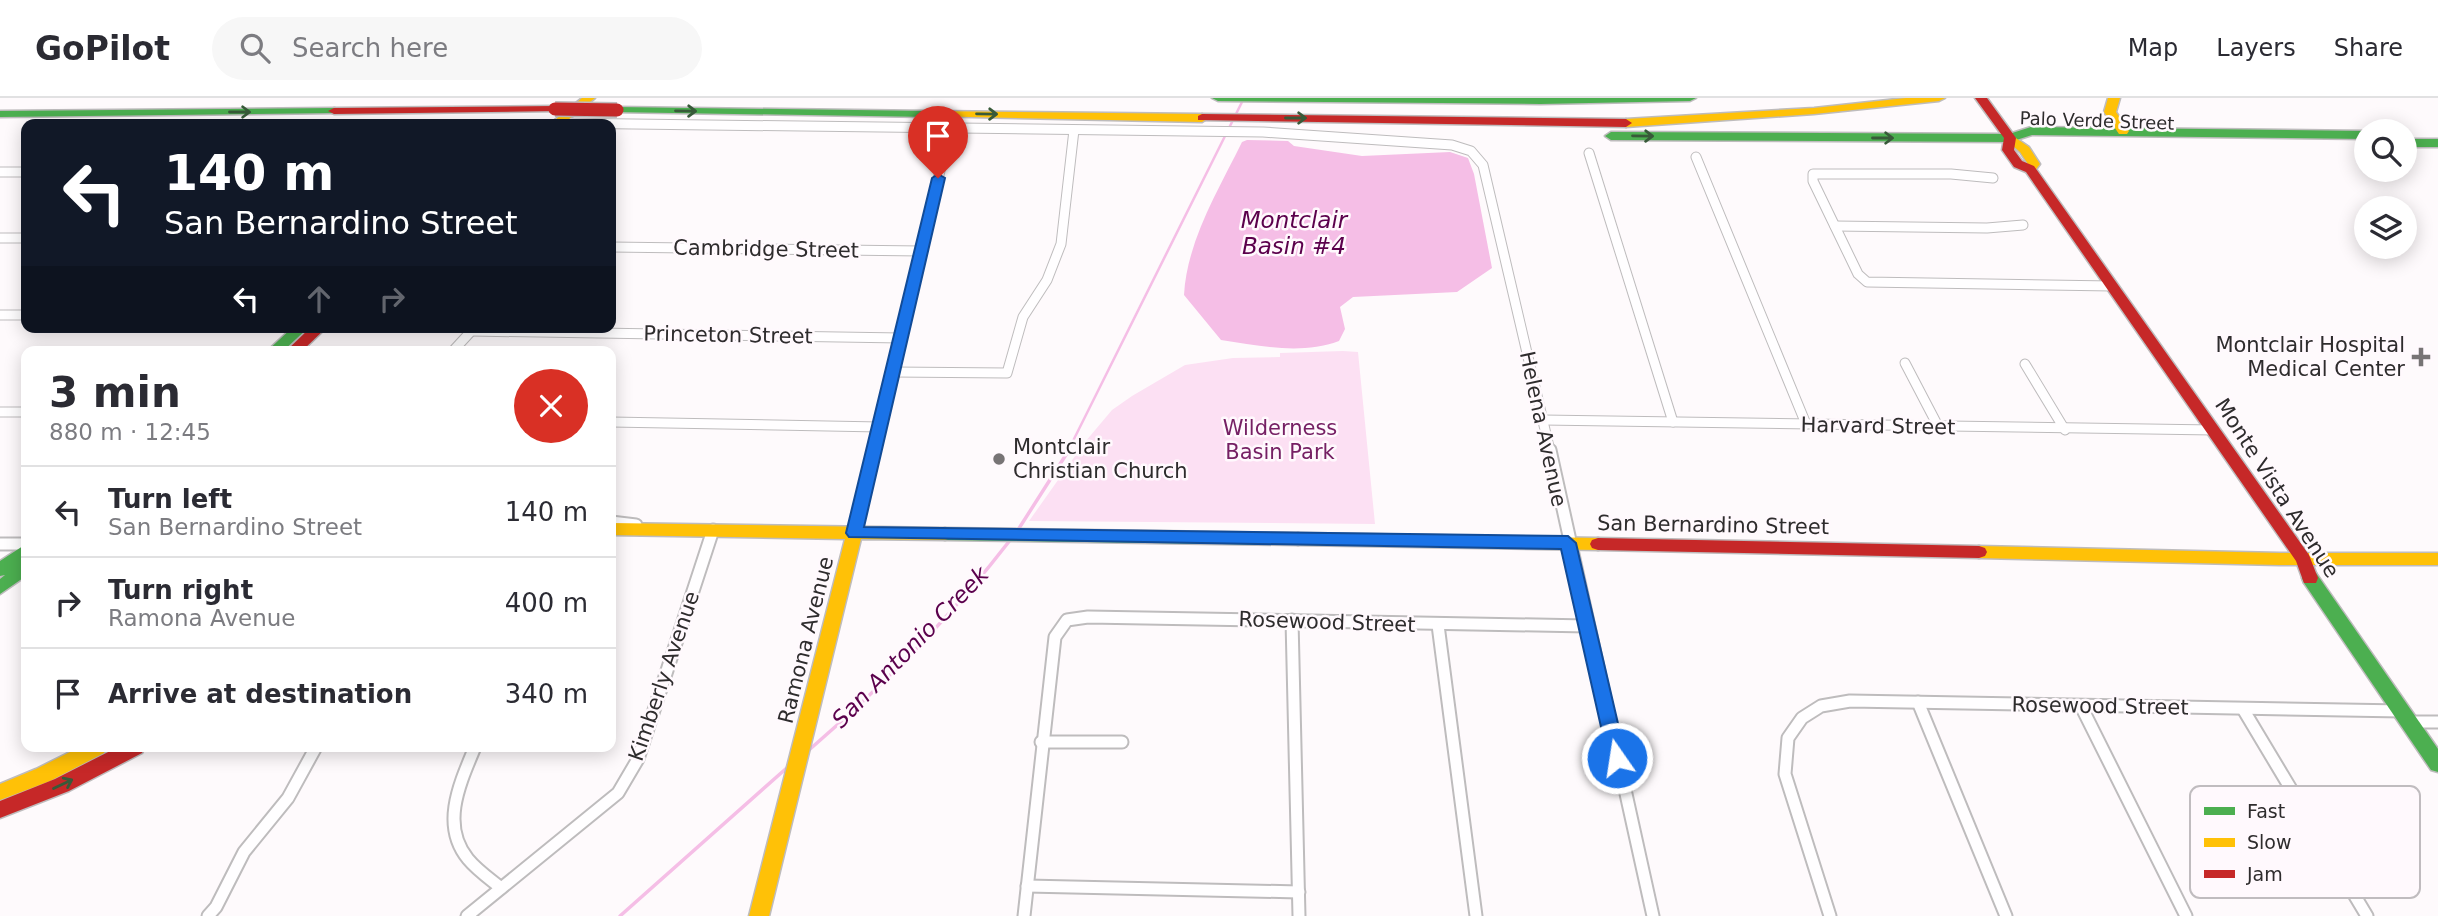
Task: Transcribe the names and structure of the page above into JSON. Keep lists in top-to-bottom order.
{
  "streets": {
    "main road": [
      "Palo Verde Street",
      "Monte Vista Avenue",
      "San Bernardino Street",
      "Ramona Avenue"
    ],
    "street": [
      "Cambridge Street",
      "Princeton Street",
      "Harvard Street",
      "Helena Avenue",
      "Rosewood Street",
      "Kimberly Avenue"
    ]
  },
  "crossings": [
    ["Palo Verde Street", "Monte Vista Avenue"],
    ["Cambridge Street", "Ramona Avenue"],
    ["Princeton Street", "Ramona Avenue"],
    ["Harvard Street", "Helena Avenue"],
    ["Harvard Street", "Monte Vista Avenue"],
    ["Helena Avenue", "San Bernardino Street"],
    ["Helena Avenue", "Rosewood Street"],
    ["Monte Vista Avenue", "San Bernardino Street"],
    ["Monte Vista Avenue", "Rosewood Street"],
    ["San Bernardino Street", "Ramona Avenue"],
    ["San Bernardino Street", "Kimberly Avenue"]
  ],
  "water": ["Montclair Basin #4", "San Antonio Creek"],
  "parks": ["Wilderness Basin Park"],
  "places": {
    "health": ["Montclair Hospital Medical Center"],
    "other": ["Montclair Christian Church"]
  },
  "legend": ["Fast", "Slow", "Jam"],
  "page": {
    "header": "GoPilot",
    "search": "Search here",
    "nav": ["Map", "Layers", "Share"],
    "turn": ["140 m", "San Bernardino Street"],
    "heading": ["3 min", "880 m · 12:45"],
    "list": [
      {
        "name": "Turn left",
        "note": "San Bernardino Street",
        "value": "140 m"
      },
      {
        "name": "Turn right",
        "note": "Ramona Avenue",
        "value": "400 m"
      },
      {
        "name": "Arrive at destination",
        "value": "340 m"
      }
    ]
  }
}
